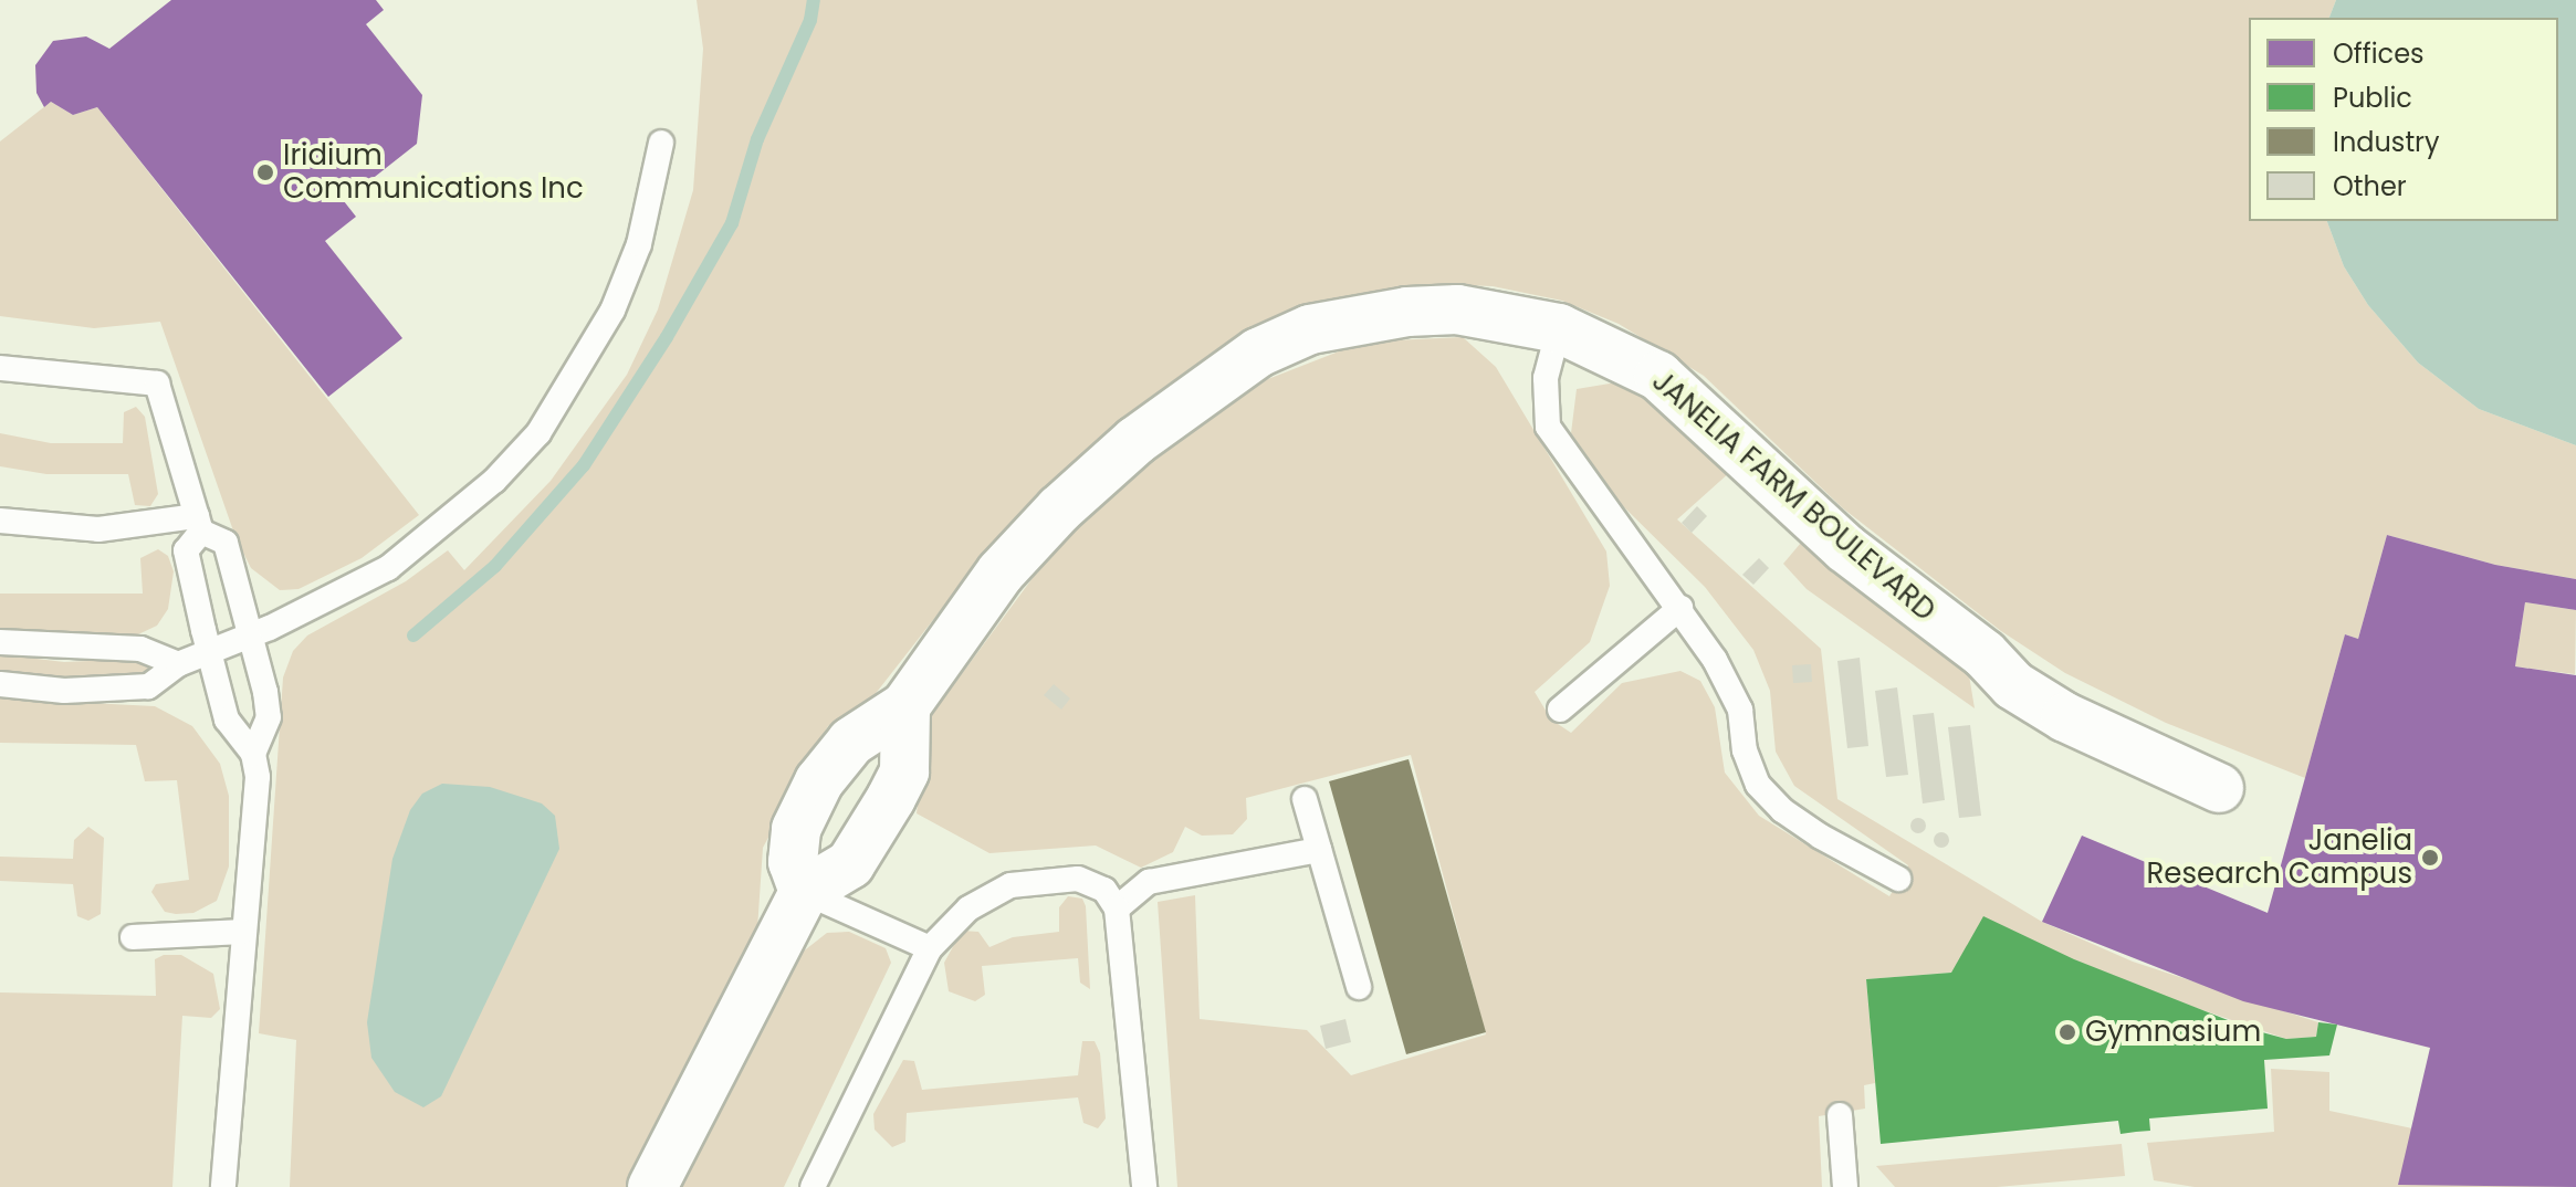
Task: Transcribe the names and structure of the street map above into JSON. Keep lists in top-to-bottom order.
{
  "streets": {
    "street": ["JANELIA FARM BOULEVARD"]
  },
  "places": ["Iridium Communications Inc", "Janelia Research Campus", "Gymnasium"],
  "legend": [
    "Offices",
    "Public",
    "Industry",
    "Other"
  ]
}
